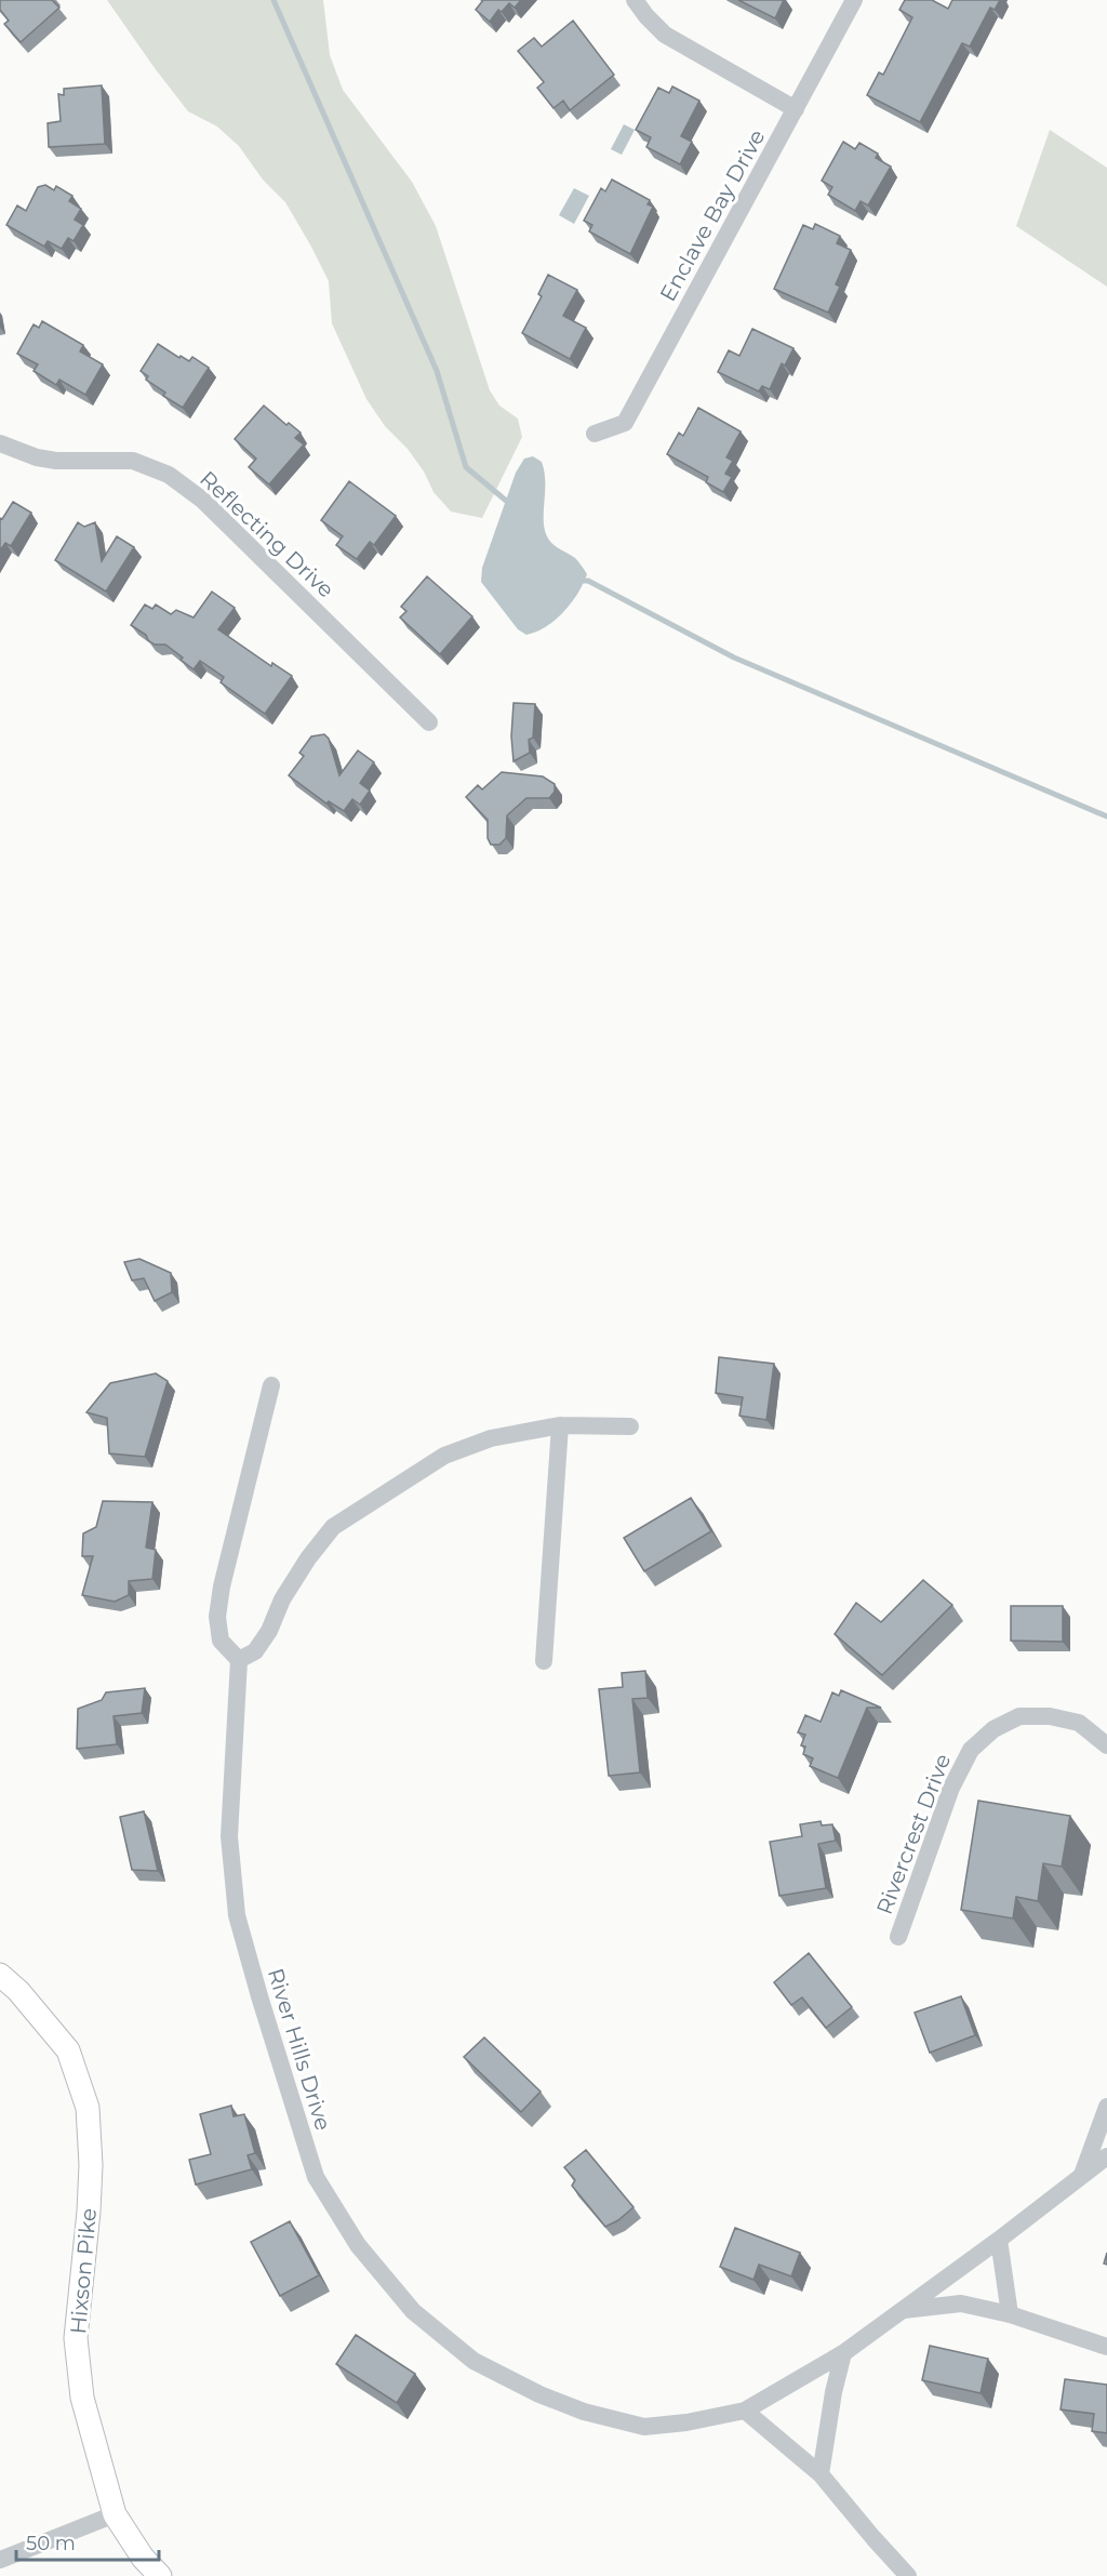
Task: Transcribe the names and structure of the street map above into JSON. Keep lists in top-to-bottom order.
{
  "streets": {
    "main road": ["Hixson Pike"],
    "street": [
      "Enclave Bay Drive",
      "Reflecting Drive",
      "Rivercrest Drive",
      "River Hills Drive"
    ]
  },
  "scale_bar": "50 m"
}
